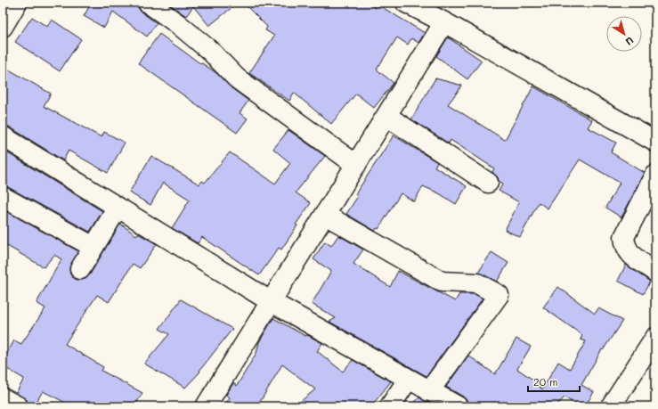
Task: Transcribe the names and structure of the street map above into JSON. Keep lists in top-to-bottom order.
{
  "scale_bar": "20 m",
  "north": "bottom right"
}
